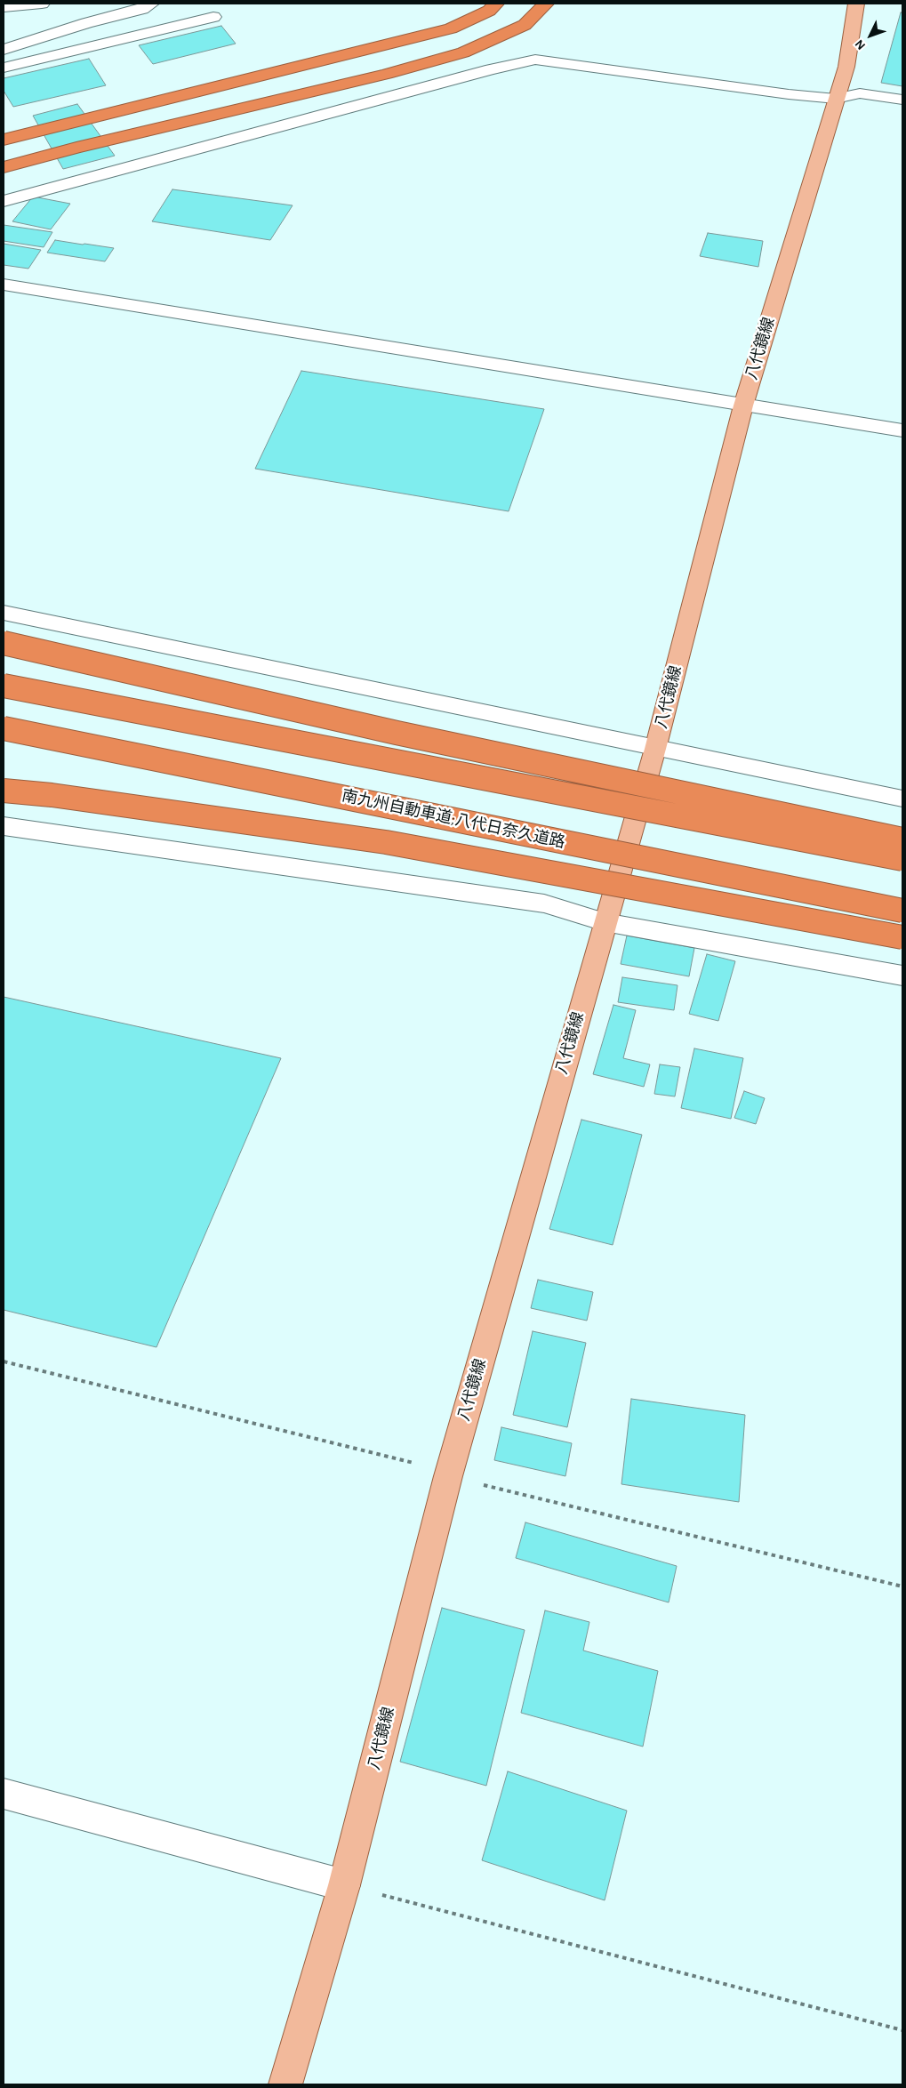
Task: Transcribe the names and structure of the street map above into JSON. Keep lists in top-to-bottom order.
{
  "streets": {
    "highway": ["南九州自動車道;八代日奈久道路"],
    "main road": ["八代鏡線"]
  },
  "north": "bottom left"
}
